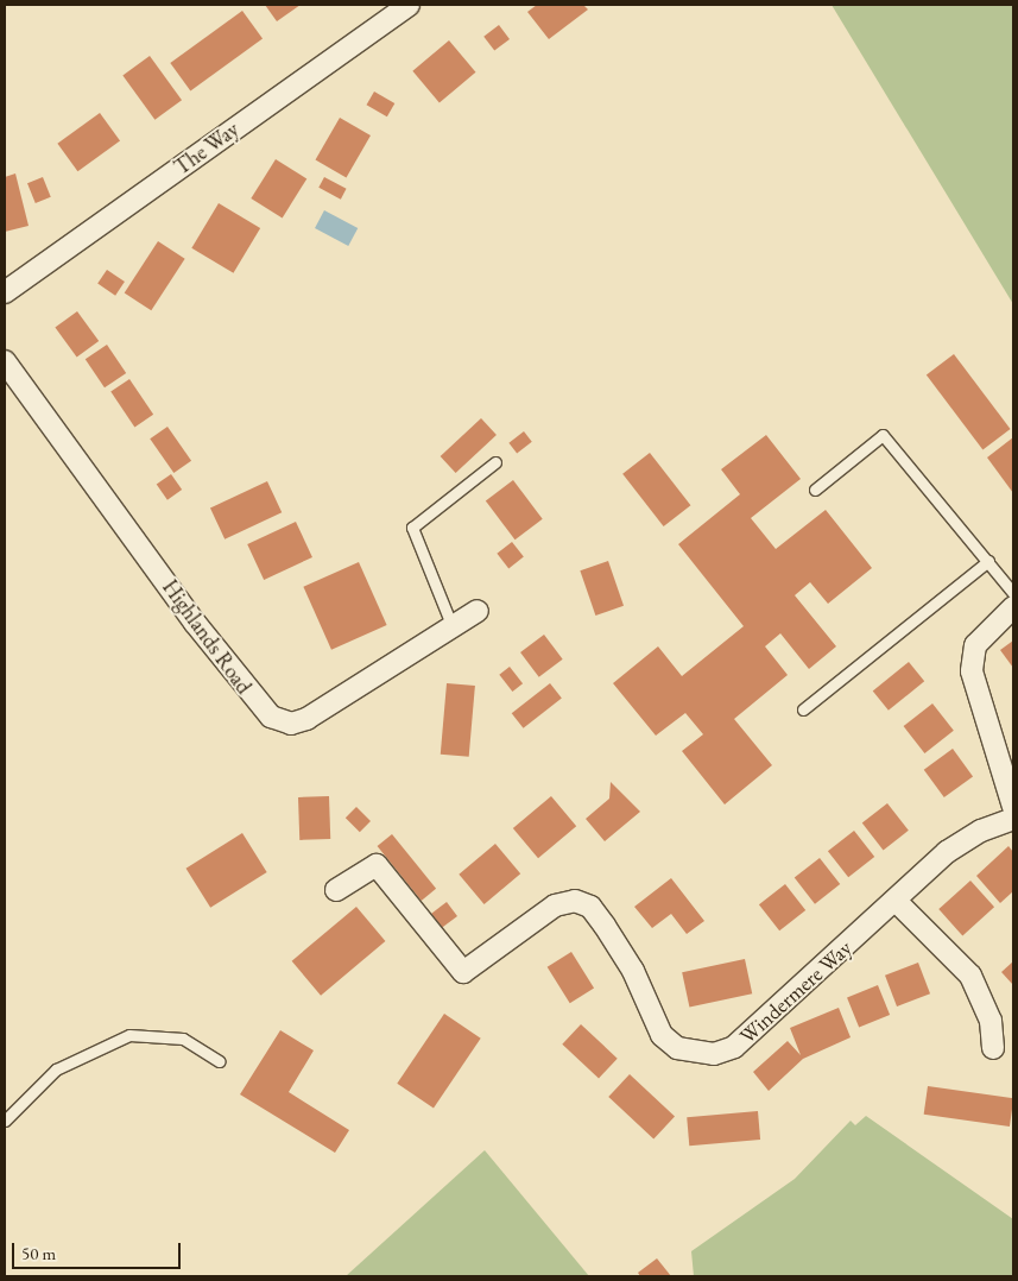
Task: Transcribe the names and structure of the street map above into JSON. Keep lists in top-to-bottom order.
{
  "streets": {
    "street": ["The Way", "Highlands Road", "Windermere Way"]
  },
  "scale_bar": "50 m"
}
